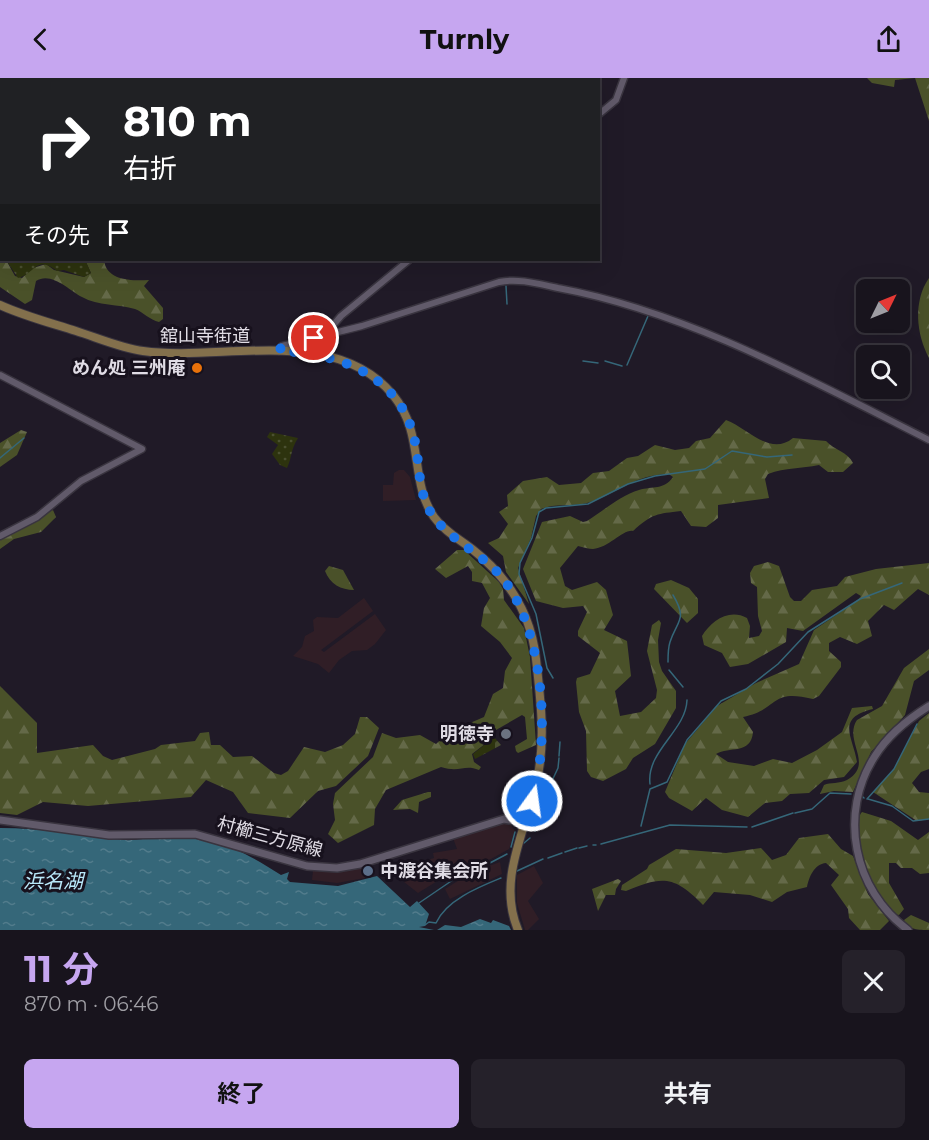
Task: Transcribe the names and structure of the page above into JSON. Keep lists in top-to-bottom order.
{
  "streets": {
    "main road": ["舘山寺街道", "村櫛三方原線"]
  },
  "crossings": [
    ["舘山寺街道", "村櫛三方原線"]
  ],
  "water": ["浜名湖"],
  "places": ["めん処 三州庵", "明徳寺", "中渡谷集会所"],
  "north": "top right",
  "page": {
    "header": "Turnly",
    "turn": ["810 m", "右折"],
    "then": "その先",
    "heading": ["11 分", "870 m · 06:46"],
    "buttons": ["終了", "共有"]
  }
}
